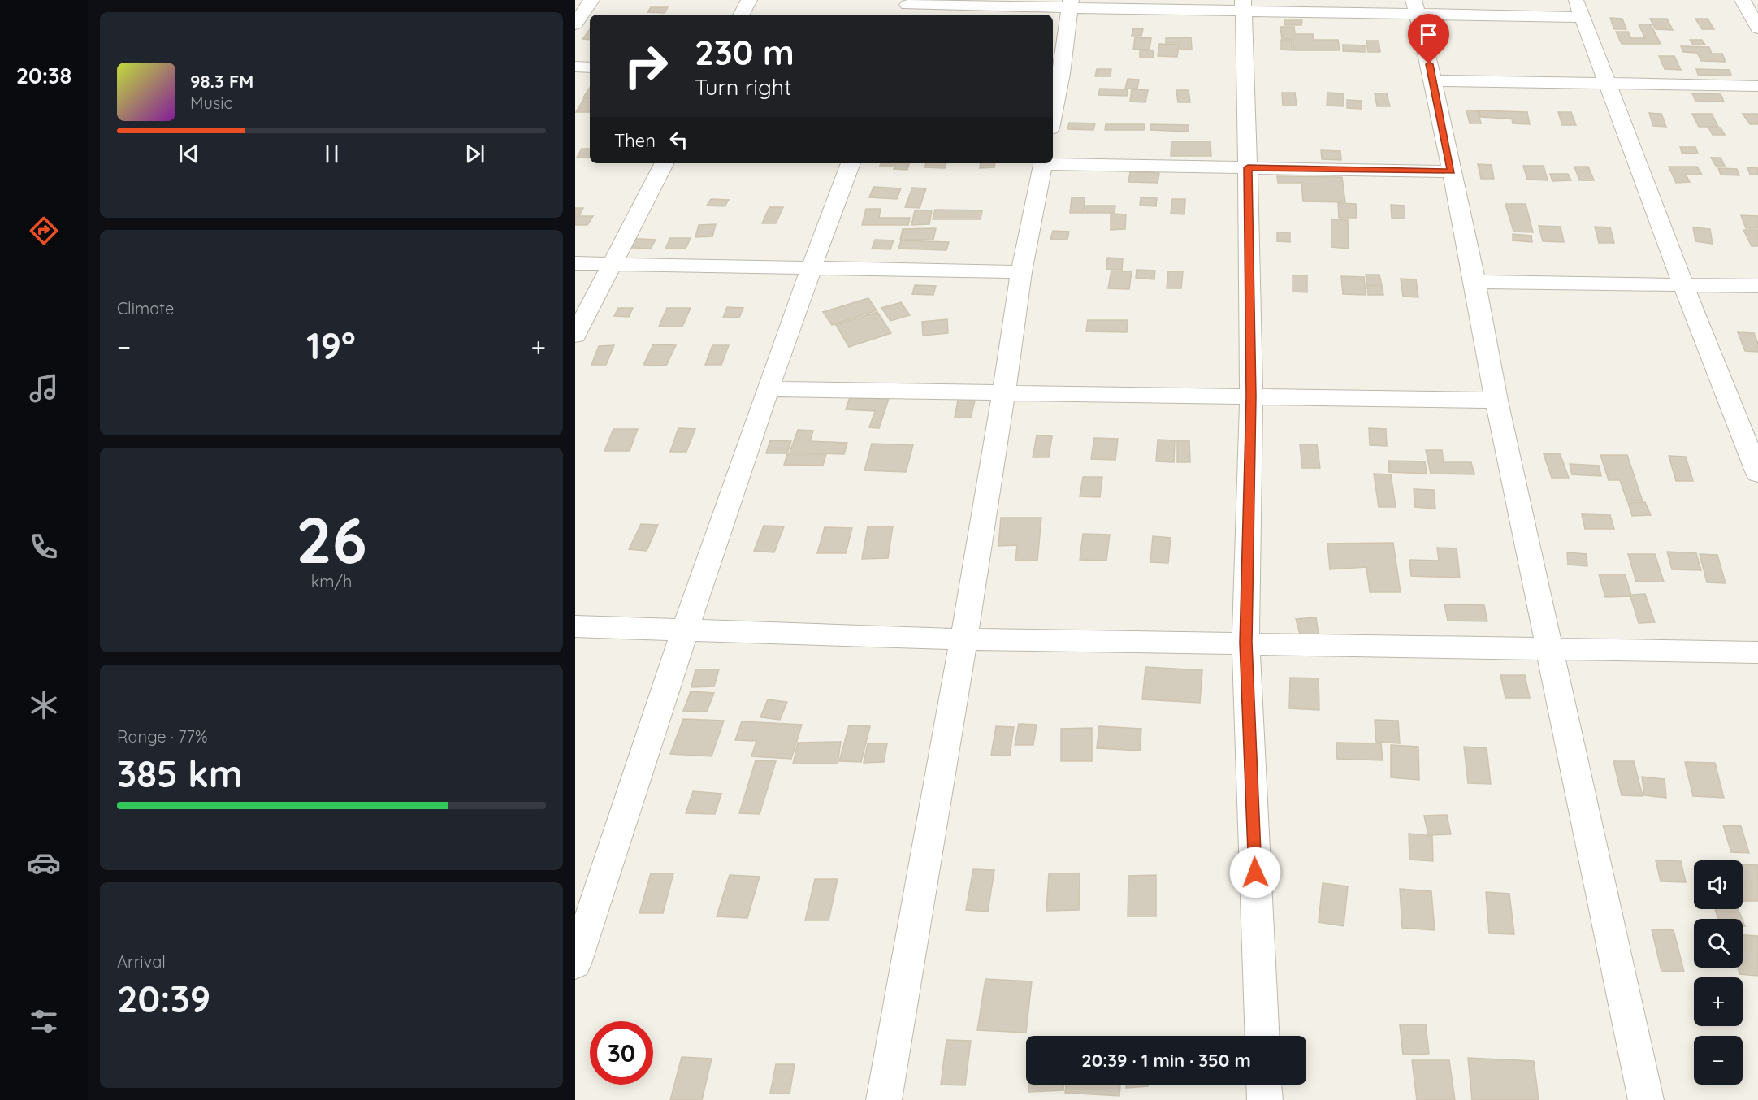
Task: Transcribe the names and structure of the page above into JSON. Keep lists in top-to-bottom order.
{
  "page": {
    "tabs": "20:38",
    "turn": ["230 m", "Turn right"],
    "song": ["98.3 FM", "Music"],
    "then": "Then",
    "tile": [
      "Climate",
      ["26", "km/h"],
      ["Range · 77%", "385 km"],
      ["Arrival", "20:39"]
    ],
    "heat": ["−", "19°", "+"],
    "map_buttons": ["+", "−"],
    "limit": "30",
    "trip": "20:39 · 1 min · 350 m"
  }
}
